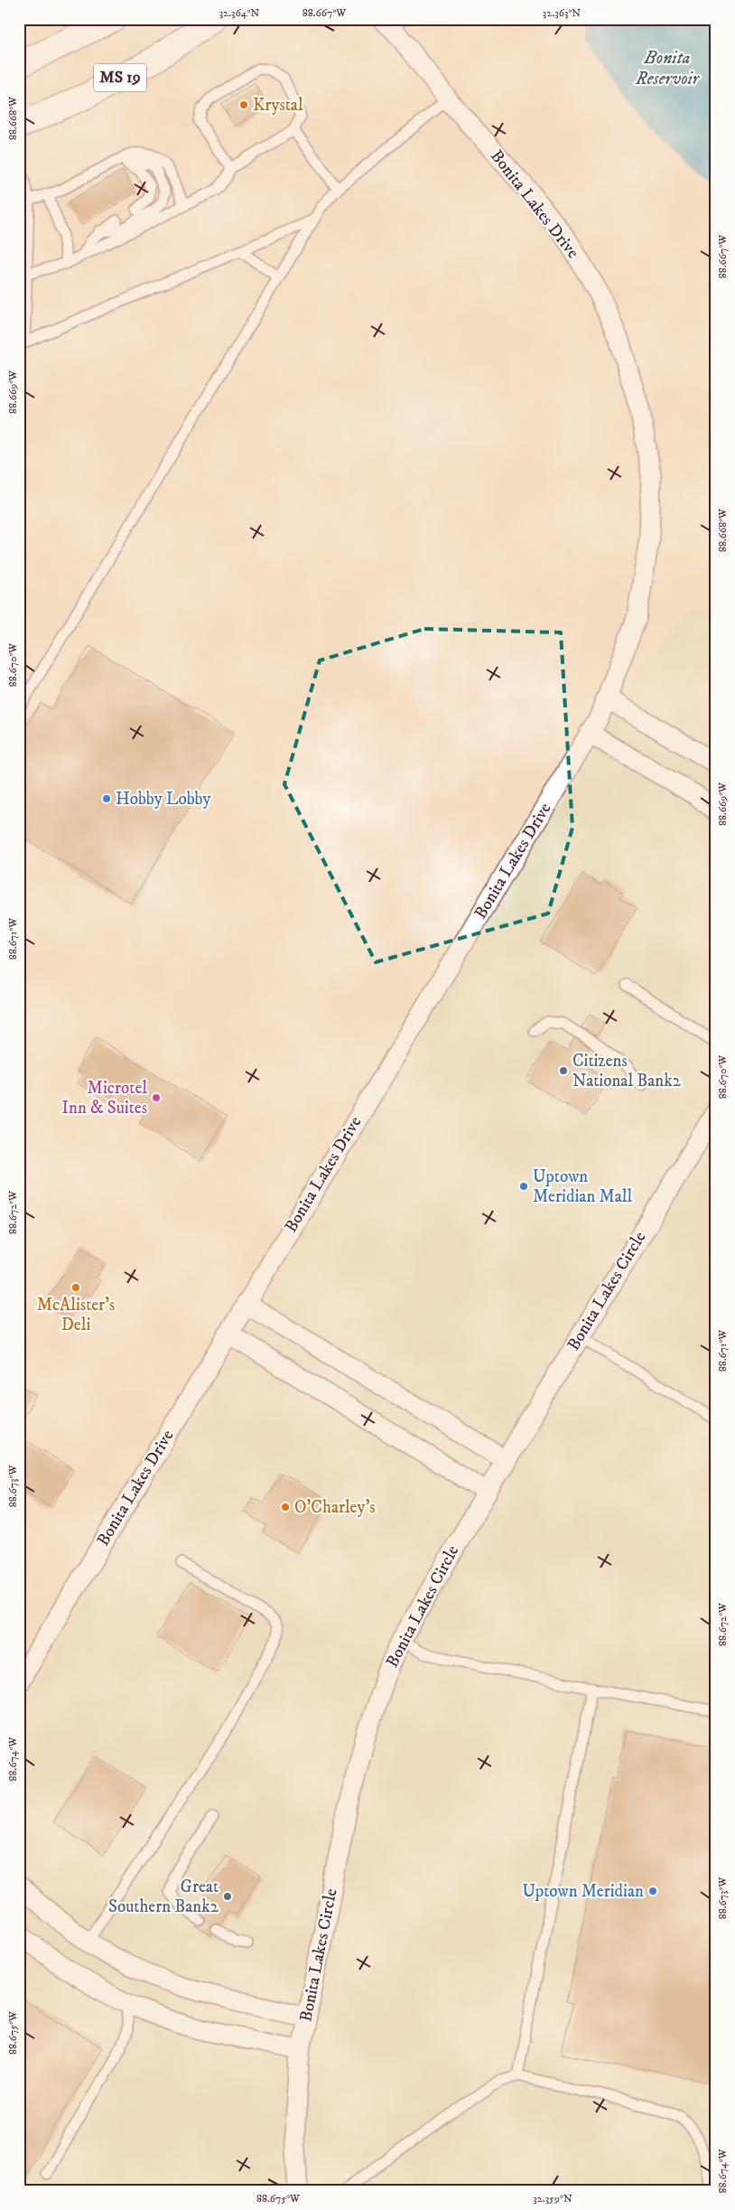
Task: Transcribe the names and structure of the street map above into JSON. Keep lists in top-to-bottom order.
{
  "streets": {
    "main road": ["MS 19"],
    "street": ["Bonita Lakes Drive", "Bonita Lakes Circle"]
  },
  "water": ["Bonita Reservoir"],
  "places": [
    "Krystal",
    "Hobby Lobby",
    "Citizens National Bank2",
    "Microtel Inn & Suites",
    "Uptown Meridian Mall",
    "McAlister's Deli",
    "O'Charley's",
    "Uptown Meridian",
    "Great Southern Bank2"
  ],
  "coordinates": [
    "32.364°N",
    "88.667°W",
    "32.363°N",
    "88.668°W",
    "88.669°W",
    "88.670°W",
    "88.671°W",
    "88.672°W",
    "88.673°W",
    "88.674°W",
    "88.675°W",
    "32.359°N"
  ]
}
